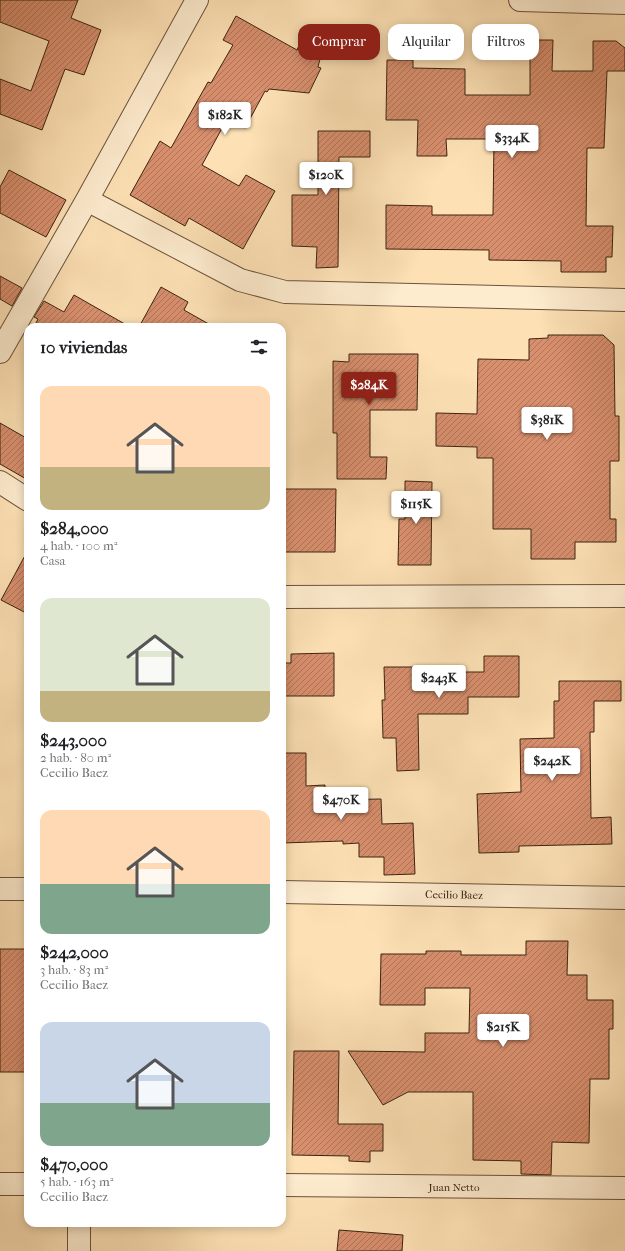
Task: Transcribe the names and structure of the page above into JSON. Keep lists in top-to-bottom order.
{
  "streets": {
    "street": ["Cecilio Baez", "Juan Netto"]
  },
  "page": {
    "chip": ["Comprar", "Alquilar", "Filtros"],
    "price": [
      "$182K",
      "$334K",
      "$120K",
      "$284K",
      "$381K",
      "$115K",
      "$243K",
      "$242K",
      "$470K",
      "$215K"
    ],
    "heading": "10 viviendas",
    "list": [
      {
        "name": "$284,000",
        "note": "4 hab. · 100 m² · Casa"
      },
      {
        "name": "$243,000",
        "note": "2 hab. · 80 m² · Cecilio Baez"
      },
      {
        "name": "$242,000",
        "note": "3 hab. · 83 m² · Cecilio Baez"
      },
      {
        "name": "$470,000",
        "note": "5 hab. · 163 m² · Cecilio Baez"
      }
    ]
  }
}
